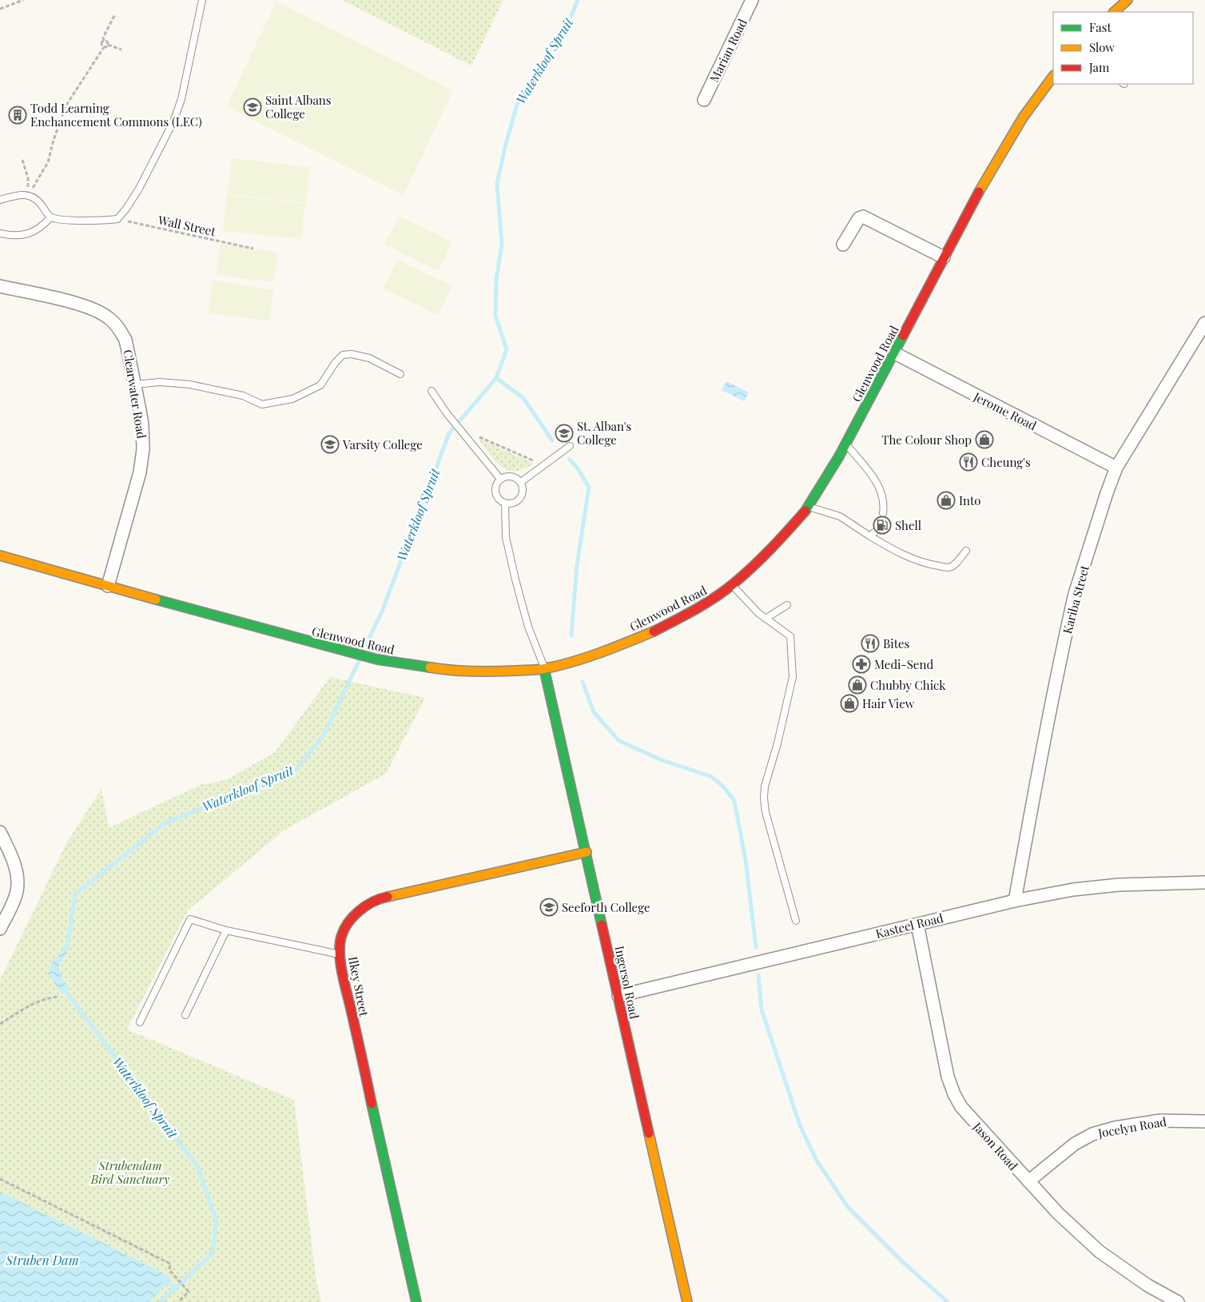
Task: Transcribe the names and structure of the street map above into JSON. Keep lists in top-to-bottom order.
{
  "streets": {
    "street": [
      "Marian Road",
      "Glenwood Road",
      "Clearwater Road",
      "Jerome Road",
      "Kariba Street",
      "Kasteel Road",
      "Ingersol Road",
      "Ilkey Street",
      "Jocelyn Road",
      "Jason Road"
    ],
    "path": ["Wall Street"]
  },
  "crossings": [
    ["Glenwood Road", "Clearwater Road"],
    ["Glenwood Road", "Jerome Road"],
    ["Glenwood Road", "Ingersol Road"],
    ["Jerome Road", "Kariba Street"],
    ["Kariba Street", "Kasteel Road"],
    ["Kasteel Road", "Ingersol Road"],
    ["Kasteel Road", "Jason Road"],
    ["Ingersol Road", "Ilkey Street"],
    ["Jocelyn Road", "Jason Road"]
  ],
  "water": ["Waterkloof Spruit", "Struben Dam"],
  "parks": ["Strubendam Bird Sanctuary"],
  "places": {
    "school or university": [
      "Saint Albans College",
      "St. Alban's College",
      "Varsity College",
      "Seeforth College"
    ],
    "building": ["Todd Learning Enchancement Commons (LEC)"],
    "shop": [
      "The Colour Shop",
      "Into",
      "Chubby Chick",
      "Hair View"
    ],
    "restaurant": ["Cheung's", "Bites"],
    "fuel station": ["Shell"],
    "pharmacy": ["Medi-Send"]
  },
  "legend": ["Fast", "Slow", "Jam"]
}
